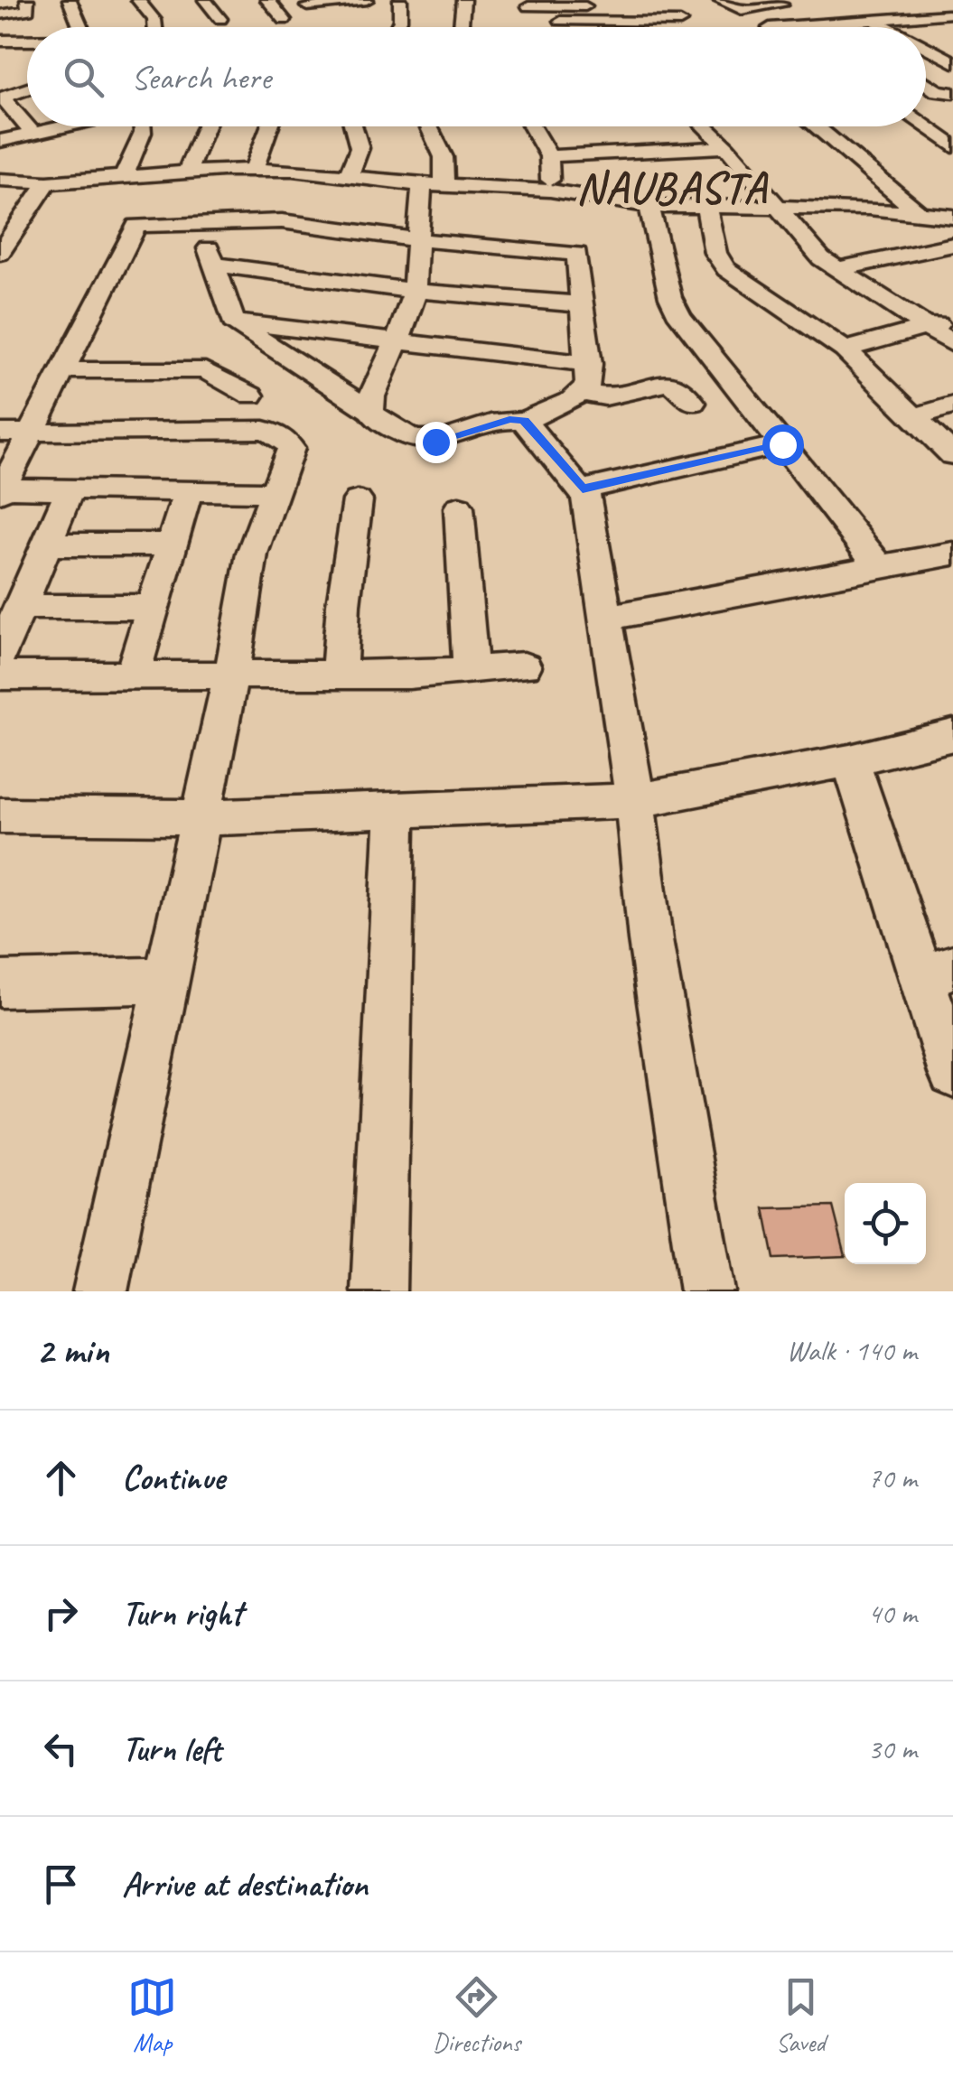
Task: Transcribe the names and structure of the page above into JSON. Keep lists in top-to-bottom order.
{
  "districts": ["NAUBASTA"],
  "page": {
    "search": "Search here",
    "heading": ["2 min", "Walk · 140 m"],
    "list": [
      ["Continue", "70 m"],
      ["Turn right", "40 m"],
      ["Turn left", "30 m"],
      "Arrive at destination"
    ],
    "nav": ["Map", "Directions", "Saved"]
  }
}
